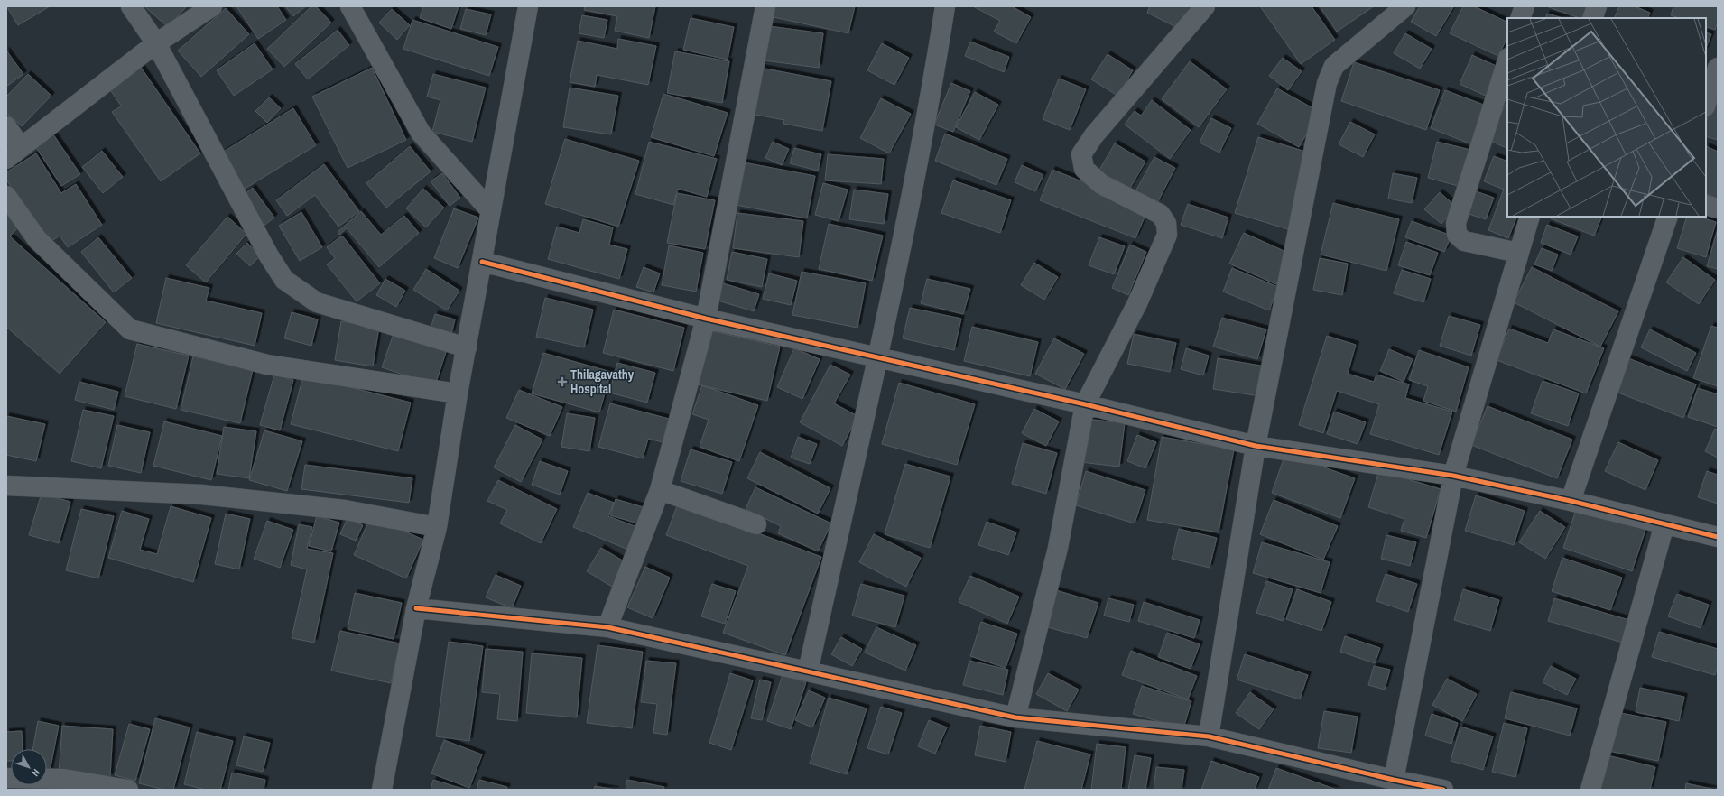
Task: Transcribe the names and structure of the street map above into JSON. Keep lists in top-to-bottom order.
{
  "places": {
    "health": ["Thilagavathy Hospital"]
  },
  "north": "bottom right"
}
